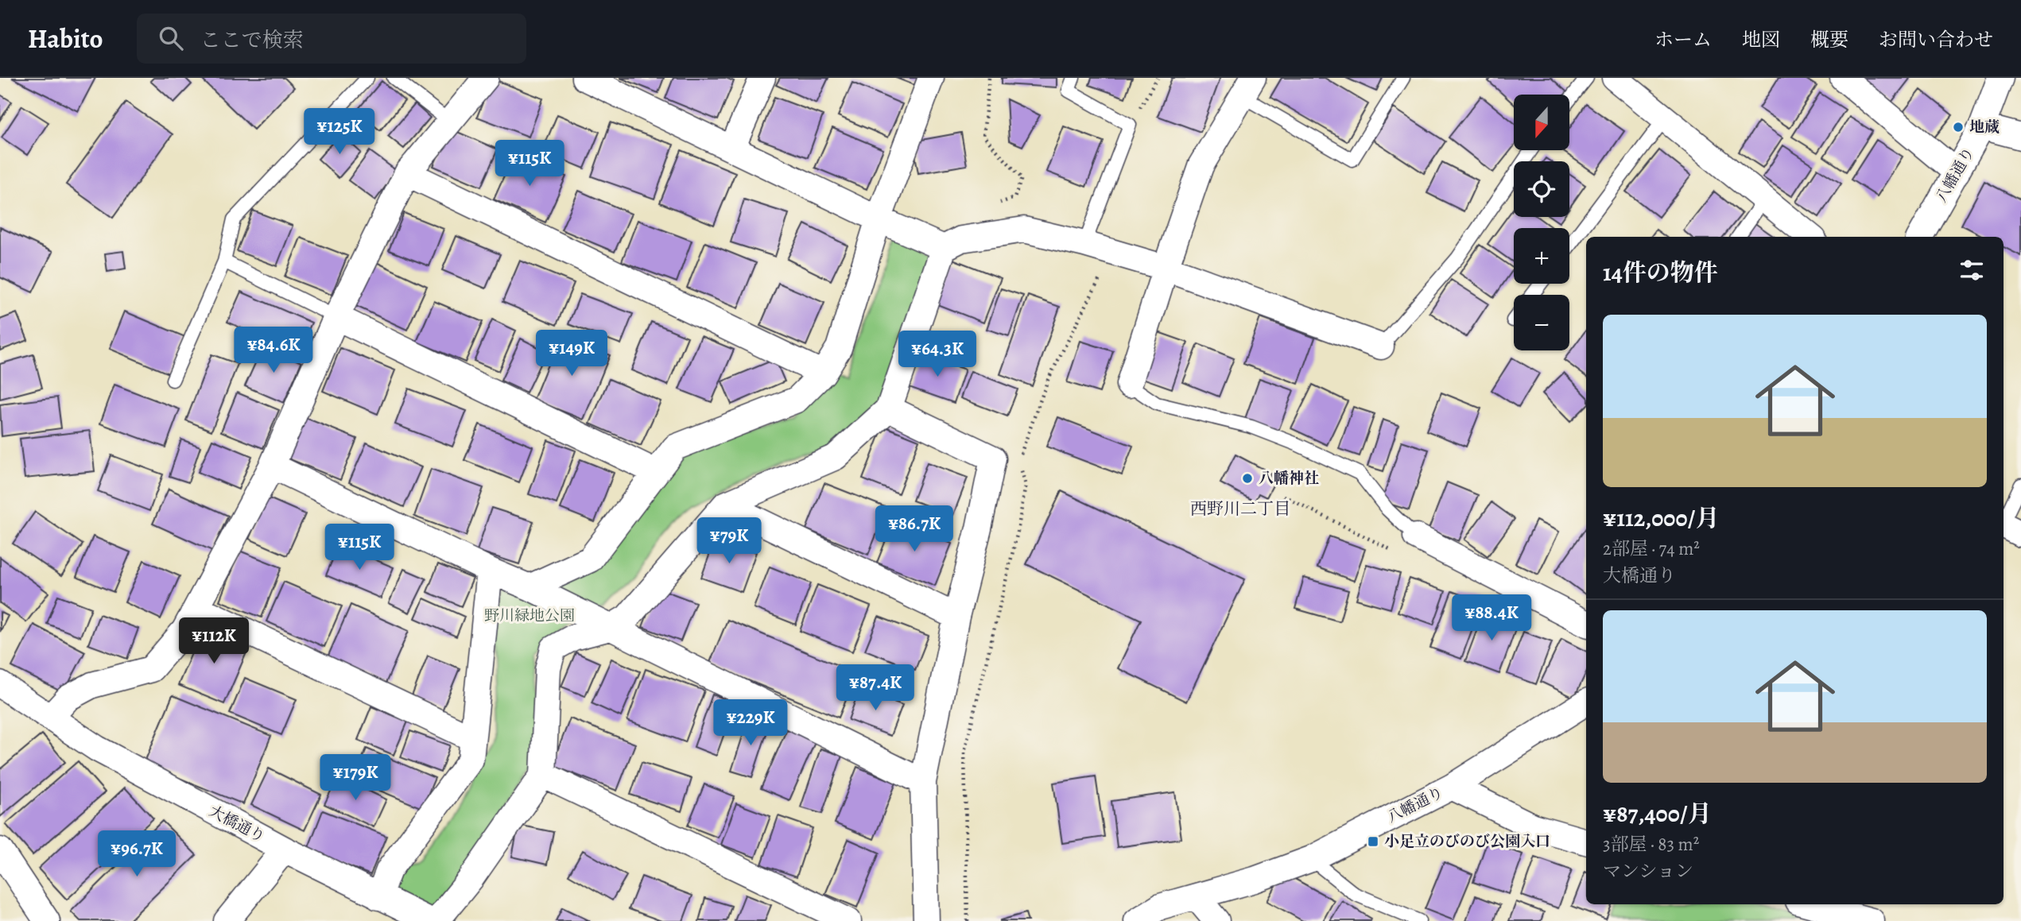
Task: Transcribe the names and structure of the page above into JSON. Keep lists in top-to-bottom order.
{
  "streets": {
    "street": ["八幡通り", "大橋通り"]
  },
  "districts": ["西野川二丁目"],
  "parks": ["野川緑地公園"],
  "places": {
    "other": ["地蔵", "八幡神社"],
    "transit": ["小足立のびのび公園入口"]
  },
  "north": "bottom",
  "page": {
    "header": "Habito",
    "search": "ここで検索",
    "nav": [
      "ホーム",
      "地図",
      "概要",
      "お問い合わせ"
    ],
    "map_buttons": ["+", "−"],
    "price": [
      "¥125K",
      "¥115K",
      "¥84.6K",
      "¥149K",
      "¥64.3K",
      "¥86.7K",
      "¥79K",
      "¥115K",
      "¥88.4K",
      "¥112K",
      "¥87.4K",
      "¥229K",
      "¥179K",
      "¥96.7K"
    ],
    "heading": "14件の物件",
    "list": [
      {
        "name": "¥112,000/月",
        "note": "2部屋 · 74 m² · 大橋通り"
      },
      {
        "name": "¥87,400/月",
        "note": "3部屋 · 83 m² · マンション"
      }
    ]
  }
}
